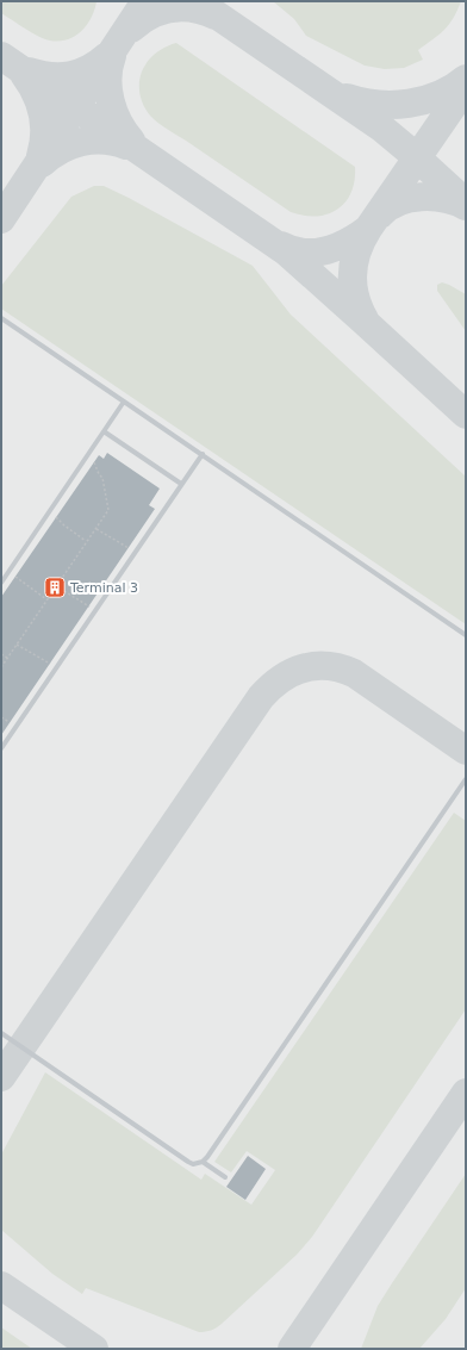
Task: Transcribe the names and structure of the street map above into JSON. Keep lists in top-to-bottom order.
{
  "places": {
    "building": ["Terminal 3"]
  }
}
